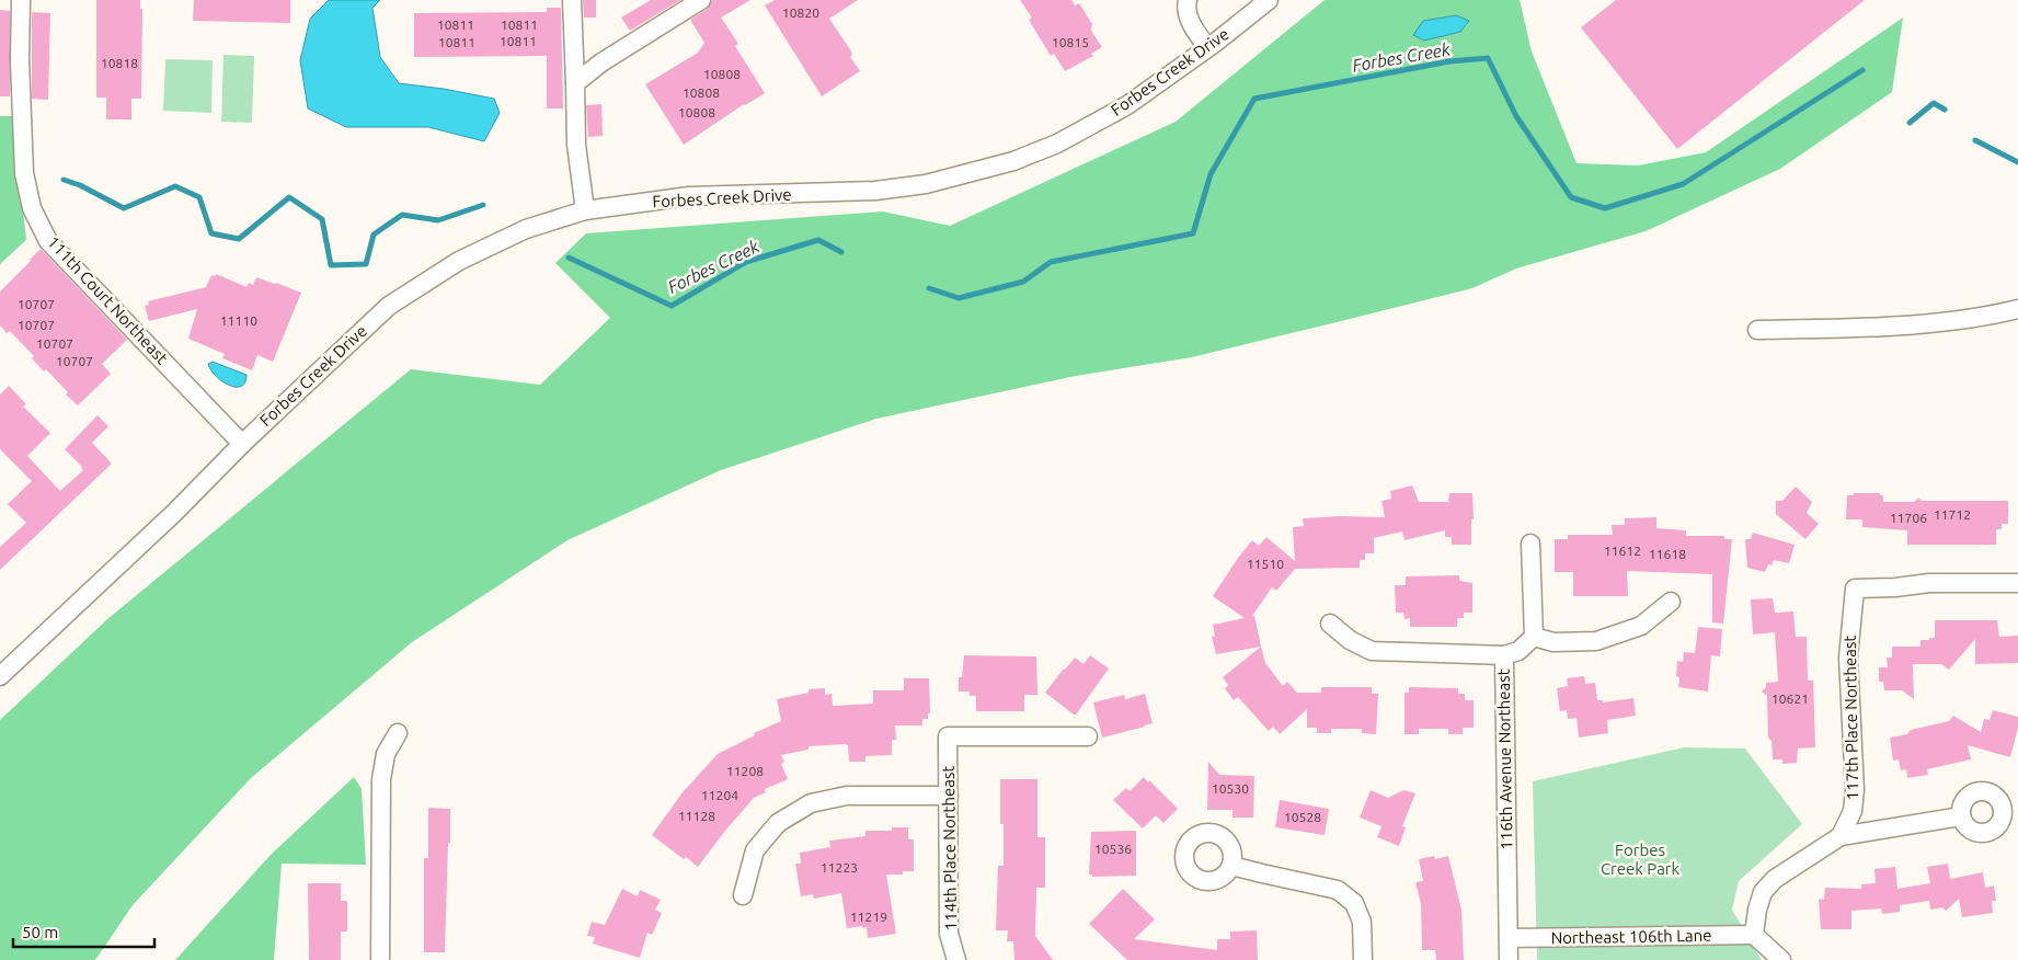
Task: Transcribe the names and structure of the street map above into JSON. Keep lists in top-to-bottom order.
{
  "streets": {
    "street": [
      "Forbes Creek Drive",
      "111th Court Northeast",
      "117th Place Northeast",
      "116th Avenue Northeast",
      "114th Place Northeast",
      "Northeast 106th Lane"
    ]
  },
  "crossings": [
    ["Forbes Creek Drive", "111th Court Northeast"],
    ["116th Avenue Northeast", "Northeast 106th Lane"]
  ],
  "water": ["Forbes Creek"],
  "parks": ["Forbes Creek Park"],
  "house_numbers": [
    "10820",
    "10811",
    "10811",
    "10811",
    "10811",
    "10815",
    "10818",
    "10808",
    "10808",
    "10808",
    "10707",
    "11110",
    "10707",
    "10707",
    "10707",
    "11712",
    "11706",
    "11612",
    "11618",
    "11510",
    "10621",
    "11208",
    "10530",
    "11204",
    "11128",
    "10528",
    "10536",
    "11223",
    "11219"
  ],
  "scale_bar": "50 m"
}
